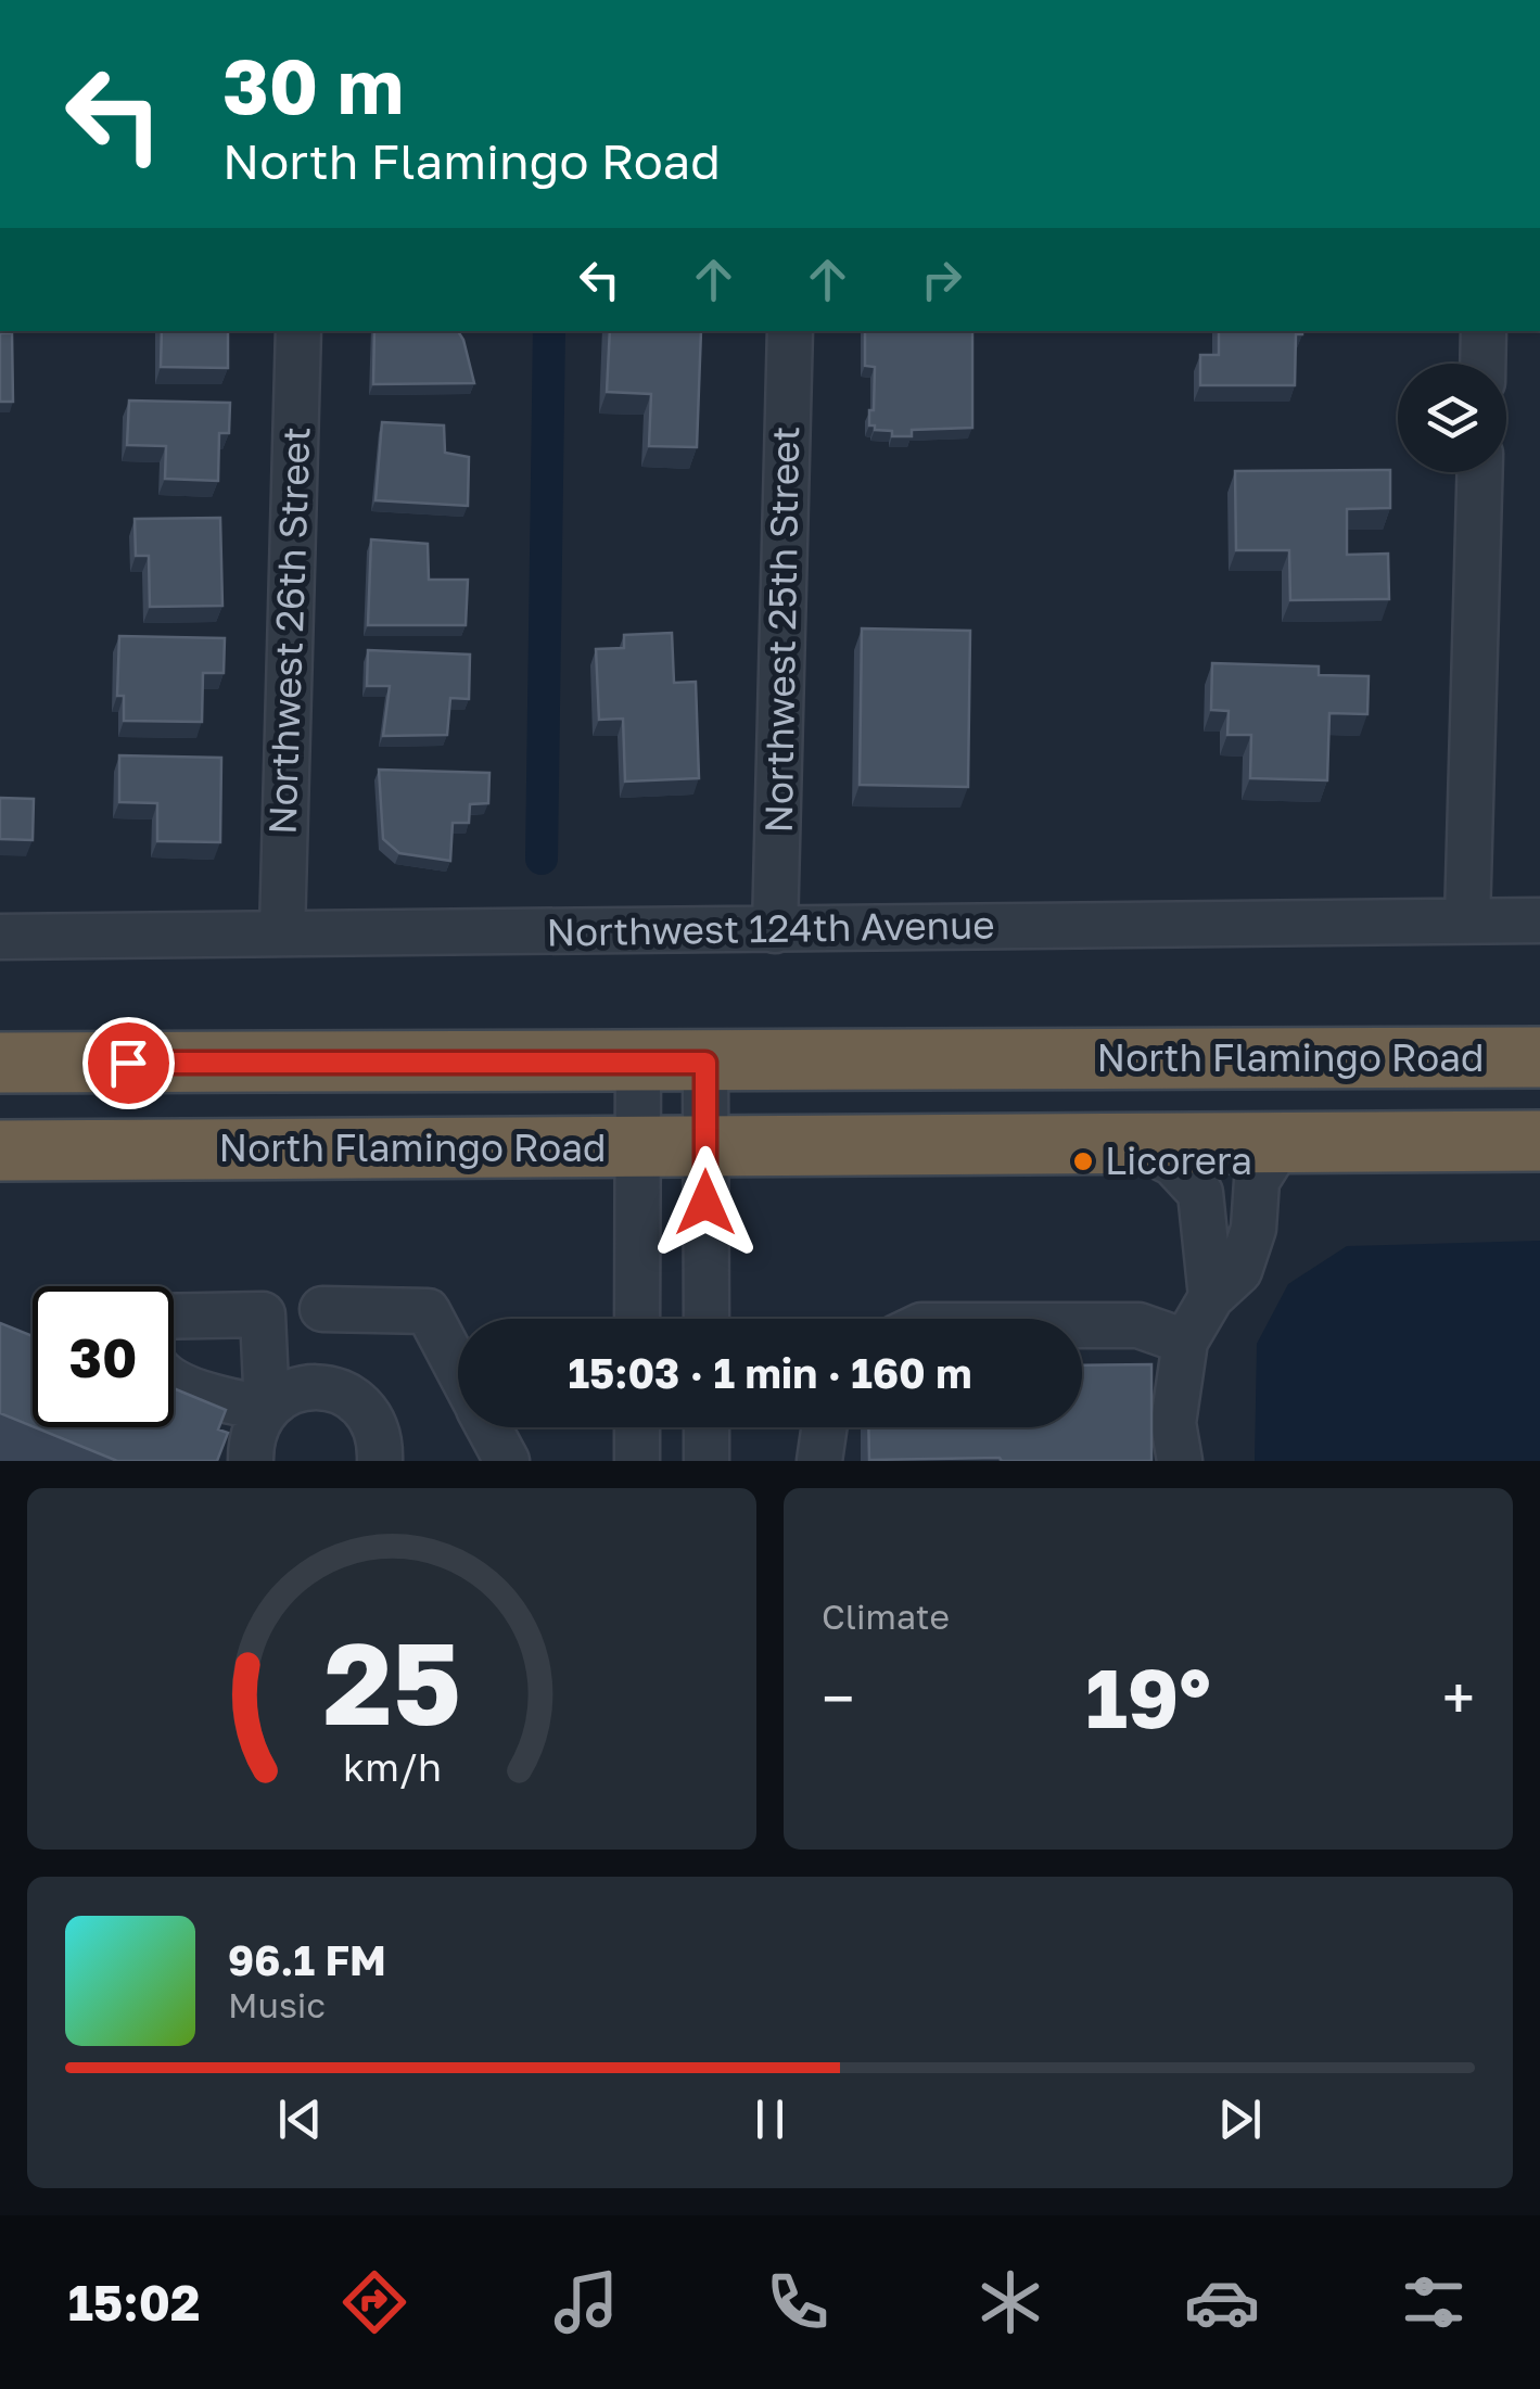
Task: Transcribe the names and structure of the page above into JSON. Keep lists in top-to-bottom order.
{
  "streets": {
    "highway": ["North Flamingo Road"],
    "street": ["Northwest 25th Street", "Northwest 26th Street", "Northwest 124th Avenue"]
  },
  "crossings": [
    ["Northwest 25th Street", "Northwest 124th Avenue"],
    ["Northwest 26th Street", "Northwest 124th Avenue"]
  ],
  "places": ["Licorera"],
  "page": {
    "turn": ["30 m", "North Flamingo Road"],
    "limit": "30",
    "trip": "15:03 · 1 min · 160 m",
    "tile": "Climate",
    "heat": ["−", "19°", "+"],
    "song": ["96.1 FM", "Music"],
    "tabs": "15:02",
    "gauge": ["25", "km/h"]
  }
}
